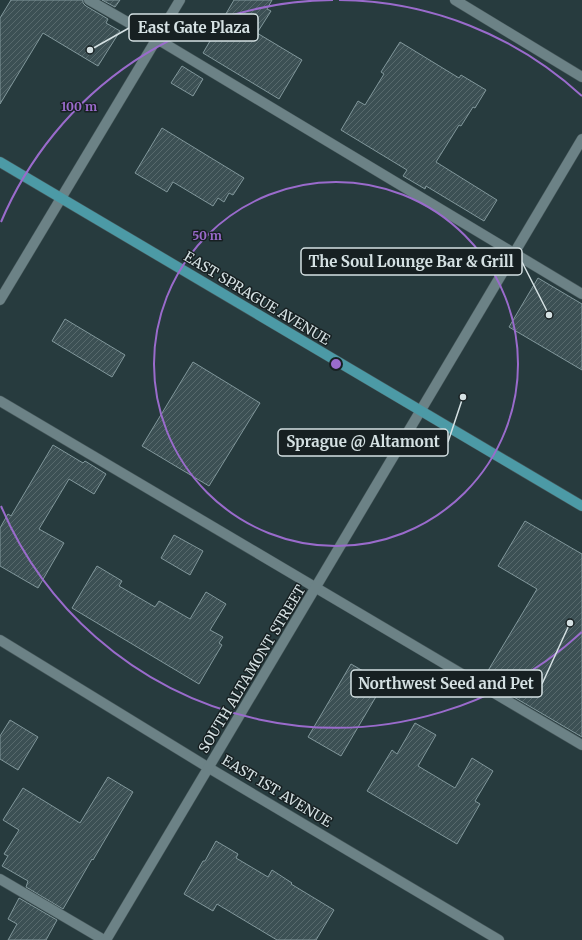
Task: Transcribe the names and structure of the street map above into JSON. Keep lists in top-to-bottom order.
{
  "streets": {
    "main road": ["EAST SPRAGUE AVENUE"],
    "street": ["SOUTH ALTAMONT STREET", "EAST 1ST AVENUE"]
  },
  "crossings": [
    ["EAST SPRAGUE AVENUE", "SOUTH ALTAMONT STREET"],
    ["SOUTH ALTAMONT STREET", "EAST 1ST AVENUE"]
  ],
  "places": [
    "East Gate Plaza",
    "The Soul Lounge Bar & Grill",
    "Sprague @ Altamont",
    "Northwest Seed and Pet"
  ],
  "rings": ["100 m", "50 m"]
}
